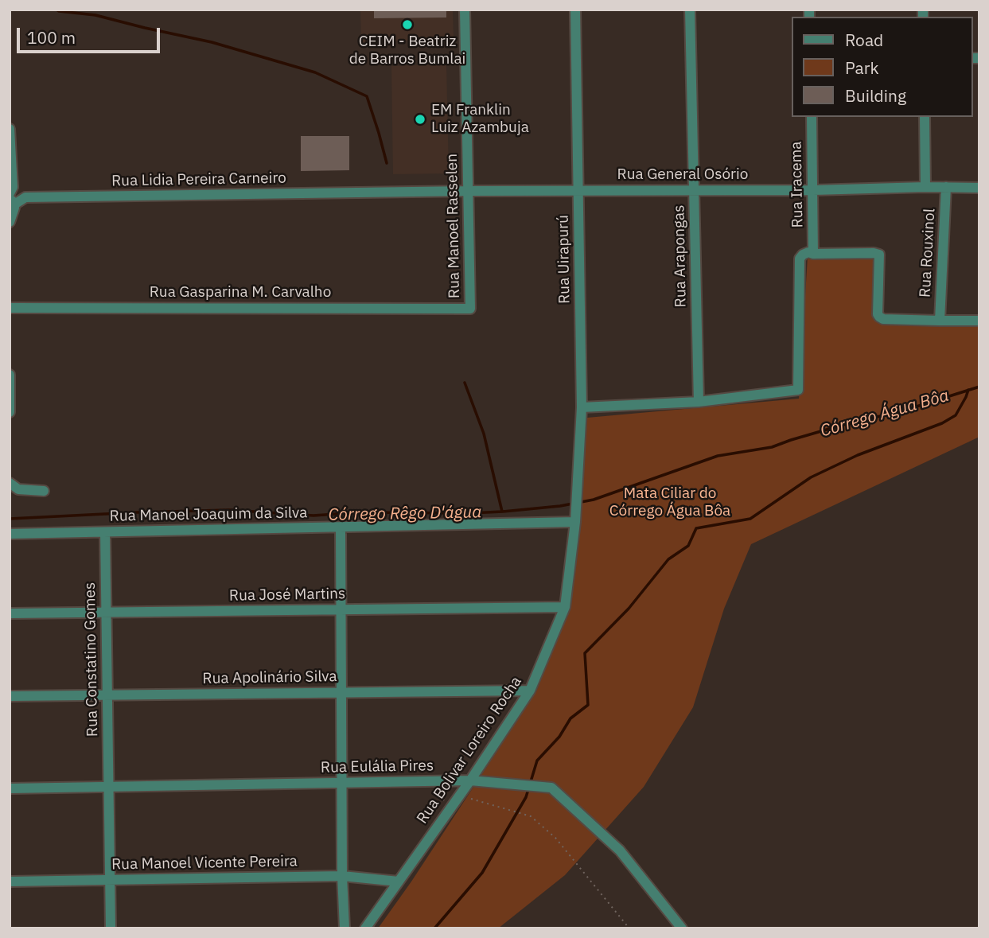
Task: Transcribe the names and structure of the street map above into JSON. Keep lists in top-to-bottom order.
{
  "streets": {
    "street": [
      "Rua General Osório",
      "Rua Lidia Pereira Carneiro",
      "Rua Iracema",
      "Rua Manoel Rasselen",
      "Rua Rouxinol",
      "Rua Arapongas",
      "Rua Uirapurú",
      "Rua Gasparina M. Carvalho",
      "Rua Manoel Joaquim da Silva",
      "Rua José Martins",
      "Rua Constatino Gomes",
      "Rua Apolinário Silva",
      "Rua Bolivar Loreiro Rocha",
      "Rua Eulália Pires",
      "Rua Manoel Vicente Pereira"
    ]
  },
  "crossings": [
    ["Rua General Osório", "Rua Lidia Pereira Carneiro"],
    ["Rua General Osório", "Rua Iracema"],
    ["Rua General Osório", "Rua Manoel Rasselen"],
    ["Rua General Osório", "Rua Rouxinol"],
    ["Rua General Osório", "Rua Arapongas"],
    ["Rua General Osório", "Rua Uirapurú"],
    ["Rua Manoel Rasselen", "Rua Gasparina M. Carvalho"],
    ["Rua Uirapurú", "Rua Bolivar Loreiro Rocha"],
    ["Rua Manoel Joaquim da Silva", "Rua Constatino Gomes"],
    ["Rua Manoel Joaquim da Silva", "Rua Bolivar Loreiro Rocha"],
    ["Rua José Martins", "Rua Constatino Gomes"],
    ["Rua José Martins", "Rua Bolivar Loreiro Rocha"],
    ["Rua Constatino Gomes", "Rua Apolinário Silva"],
    ["Rua Constatino Gomes", "Rua Eulália Pires"],
    ["Rua Constatino Gomes", "Rua Manoel Vicente Pereira"],
    ["Rua Apolinário Silva", "Rua Bolivar Loreiro Rocha"],
    ["Rua Bolivar Loreiro Rocha", "Rua Eulália Pires"],
    ["Rua Bolivar Loreiro Rocha", "Rua Manoel Vicente Pereira"]
  ],
  "water": ["Córrego Água Bôa", "Córrego Rêgo D'água"],
  "parks": ["Mata Ciliar do Córrego Água Bôa"],
  "places": ["CEIM - Beatriz de Barros Bumlai", "EM Franklin Luiz Azambuja"],
  "legend": ["Road", "Park", "Building"],
  "scale_bar": "100 m"
}
